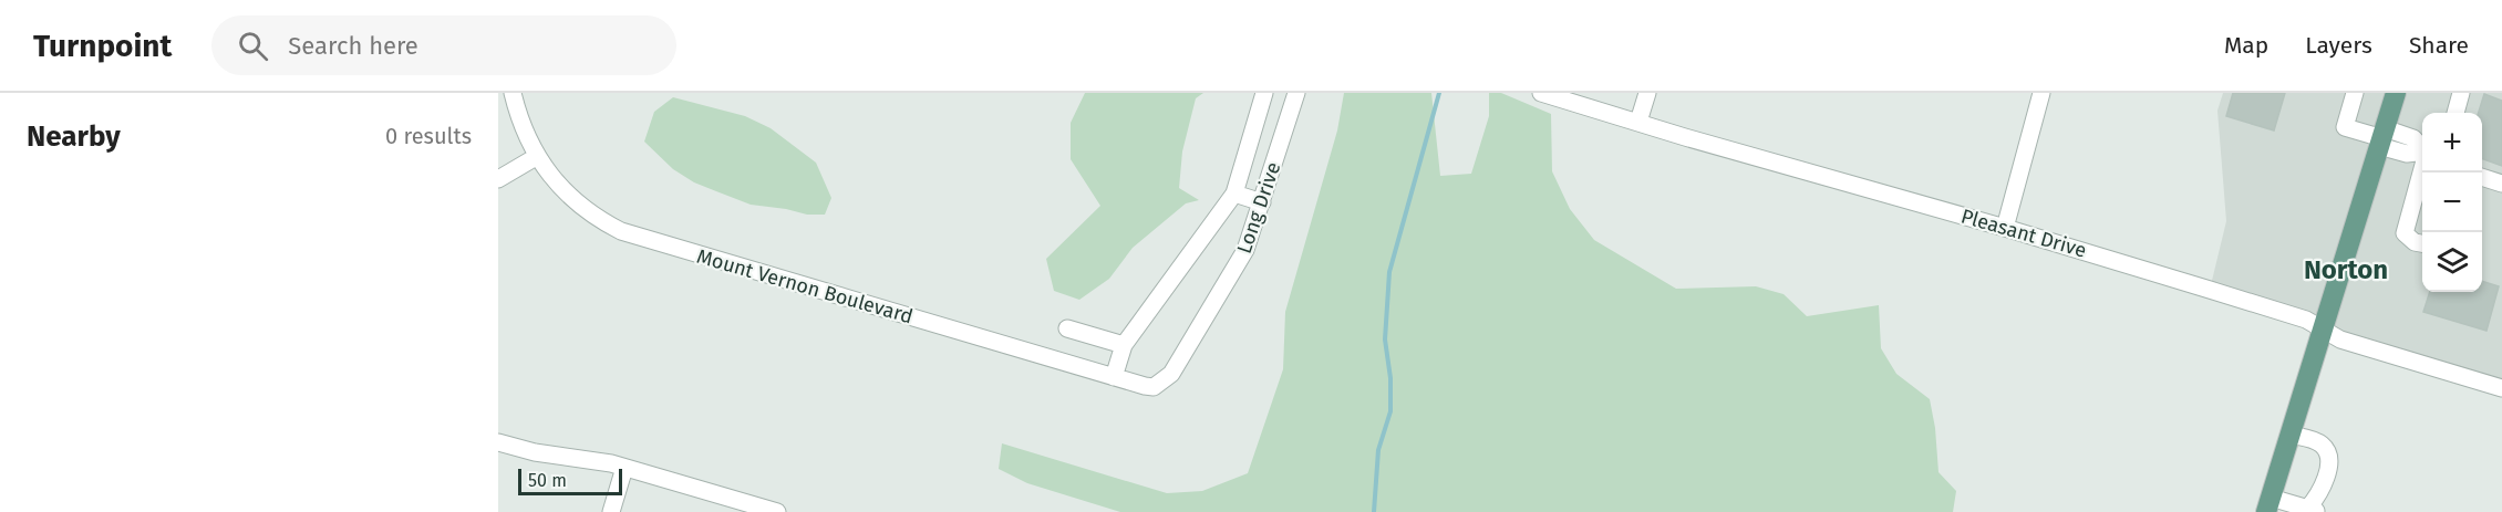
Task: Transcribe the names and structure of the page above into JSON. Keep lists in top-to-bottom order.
{
  "streets": {
    "street": ["Long Drive", "Pleasant Drive", "Mount Vernon Boulevard"]
  },
  "crossings": [
    ["Long Drive", "Mount Vernon Boulevard"]
  ],
  "districts": ["Norton"],
  "scale_bar": "50 m",
  "page": {
    "header": "Turnpoint",
    "search": "Search here",
    "nav": ["Map", "Layers", "Share"],
    "heading": ["Nearby", "0 results"],
    "map_buttons": ["+", "−"],
    "scale": "50 m"
  }
}
